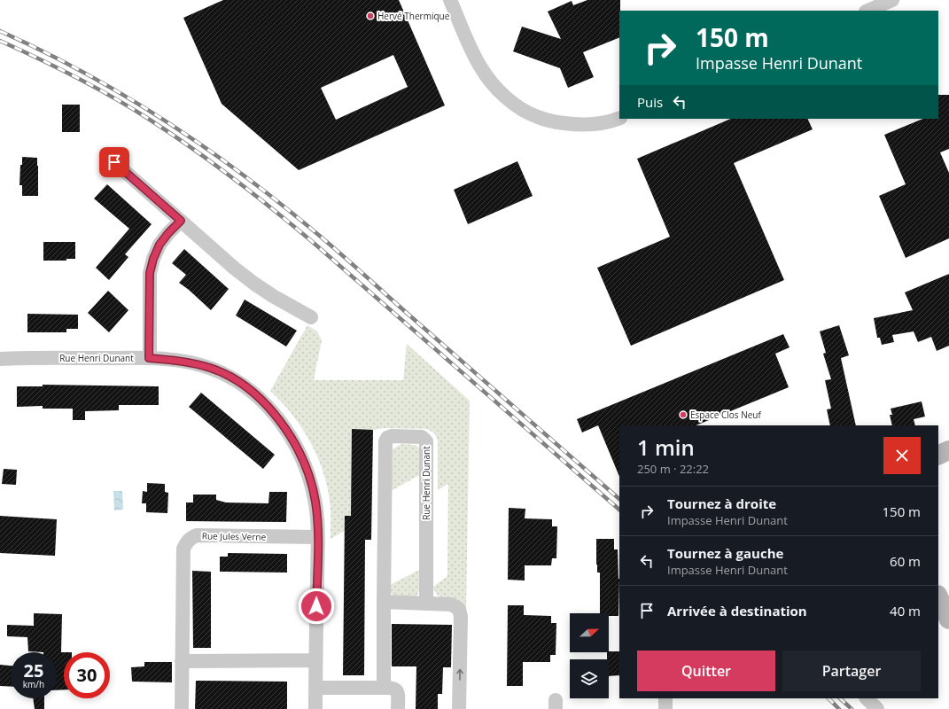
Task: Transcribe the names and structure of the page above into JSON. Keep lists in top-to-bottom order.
{
  "streets": {
    "street": ["Rue Henri Dunant", "Rue Jules Verne"]
  },
  "crossings": [
    ["Rue Henri Dunant", "Rue Jules Verne"]
  ],
  "places": ["Hervé Thermique", "Espace Clos Neuf"],
  "north": "right",
  "page": {
    "turn": ["150 m", "Impasse Henri Dunant"],
    "then": "Puis",
    "heading": ["1 min", "250 m · 22:22"],
    "list": [
      {
        "name": "Tournez à droite",
        "note": "Impasse Henri Dunant",
        "value": "150 m"
      },
      {
        "name": "Tournez à gauche",
        "note": "Impasse Henri Dunant",
        "value": "60 m"
      },
      {
        "name": "Arrivée à destination",
        "value": "40 m"
      }
    ],
    "buttons": ["Quitter", "Partager"],
    "speed": "25 km/h",
    "limit": "30"
  }
}
